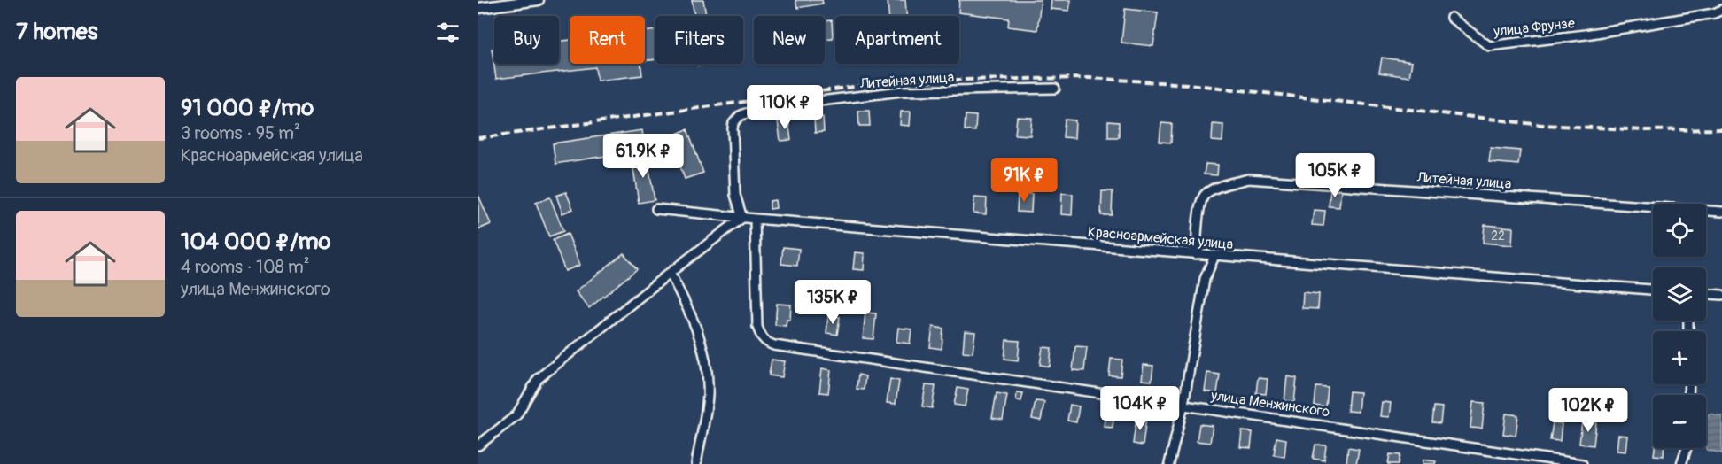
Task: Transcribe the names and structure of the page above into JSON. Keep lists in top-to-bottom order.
{
  "streets": {
    "street": [
      "улица Фрунзе",
      "Литейная улица",
      "Красноармейская улица",
      "улица Менжинского"
    ]
  },
  "crossings": [
    ["Литейная улица", "Красноармейская улица"],
    ["Красноармейская улица", "улица Менжинского"]
  ],
  "house_numbers": ["22"],
  "page": {
    "heading": "7 homes",
    "chip": [
      "Buy",
      "Rent",
      "Filters",
      "New",
      "Apartment"
    ],
    "list": [
      {
        "name": "91 000 ₽/mo",
        "note": "3 rooms · 95 m² · Красноармейская улица"
      },
      {
        "name": "104 000 ₽/mo",
        "note": "4 rooms · 108 m² · улица Менжинского"
      }
    ],
    "price": [
      "110K ₽",
      "61.9K ₽",
      "105K ₽",
      "91K ₽",
      "135K ₽",
      "104K ₽",
      "102K ₽"
    ],
    "map_buttons": ["+", "−"]
  }
}
